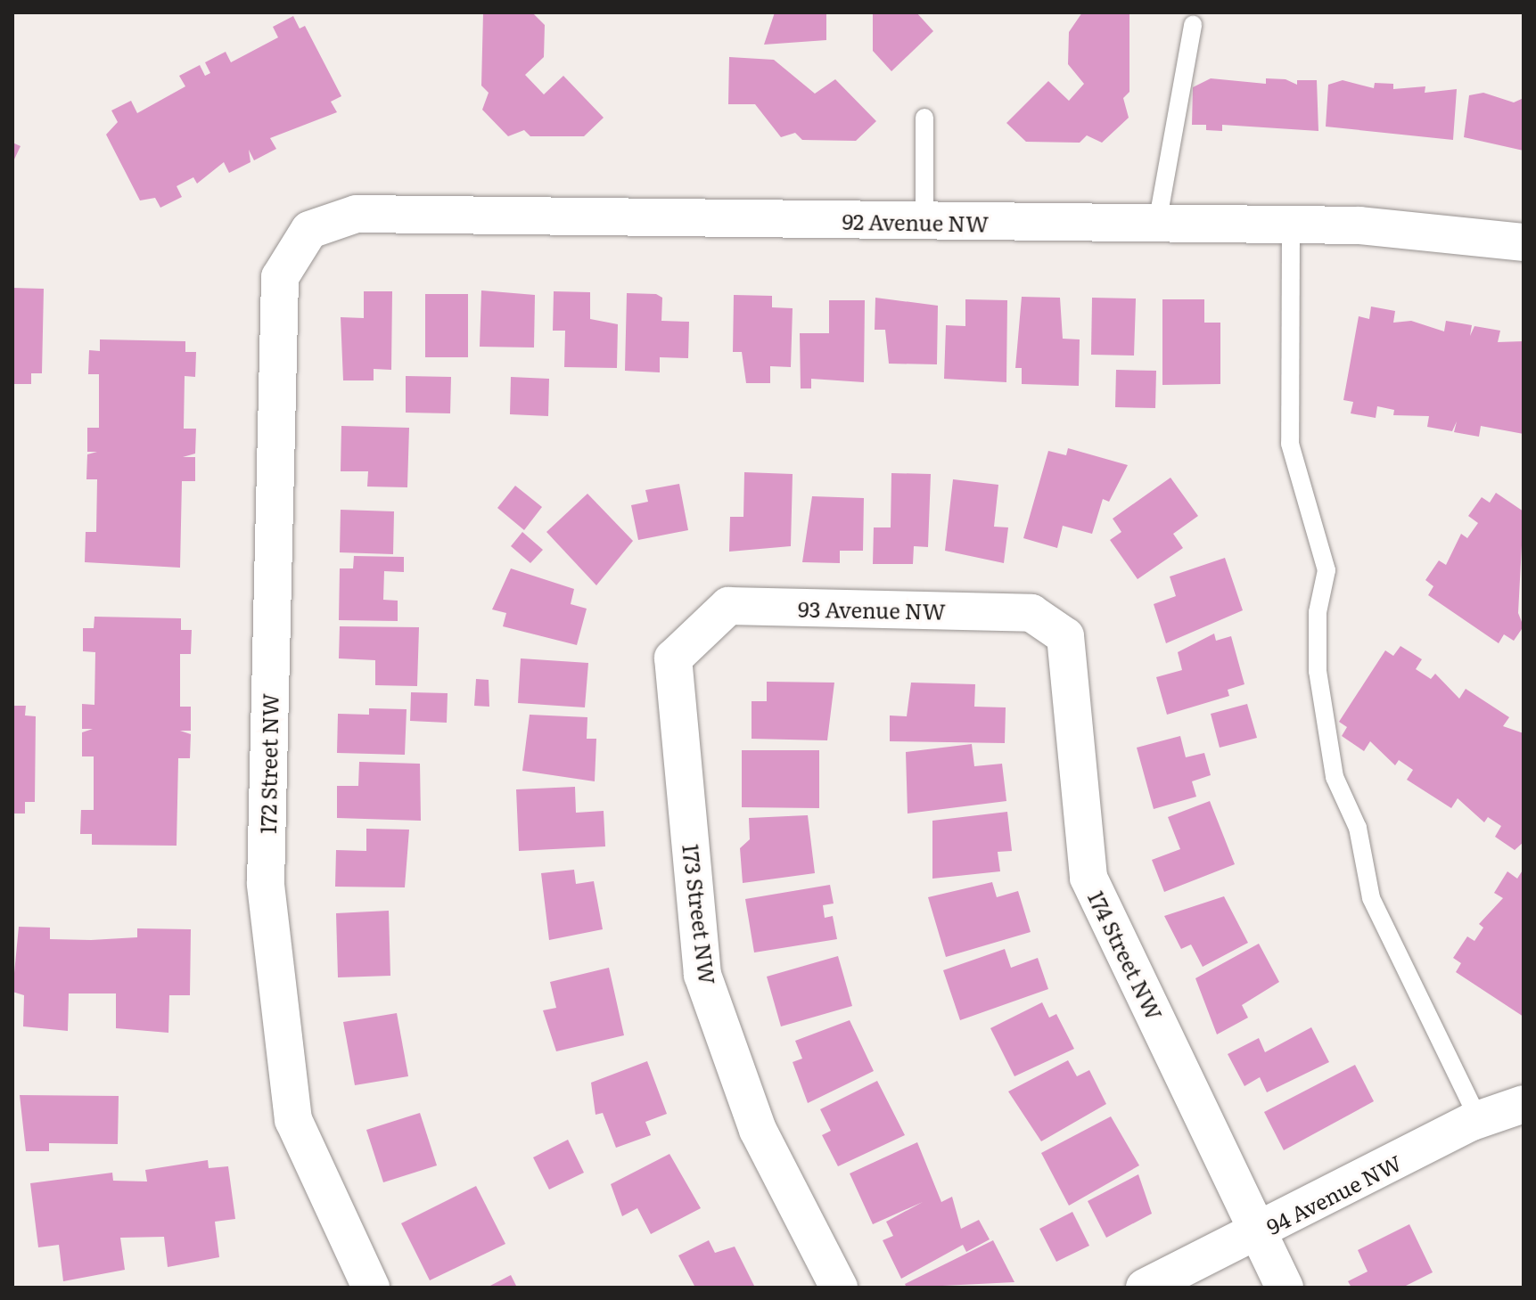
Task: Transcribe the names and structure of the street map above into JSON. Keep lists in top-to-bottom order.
{
  "streets": {
    "street": [
      "92 Avenue NW",
      "93 Avenue NW",
      "172 Street NW",
      "173 Street NW",
      "174 Street NW",
      "94 Avenue NW"
    ]
  },
  "crossings": [
    ["92 Avenue NW", "172 Street NW"],
    ["93 Avenue NW", "173 Street NW"],
    ["93 Avenue NW", "174 Street NW"],
    ["174 Street NW", "94 Avenue NW"]
  ]
}
